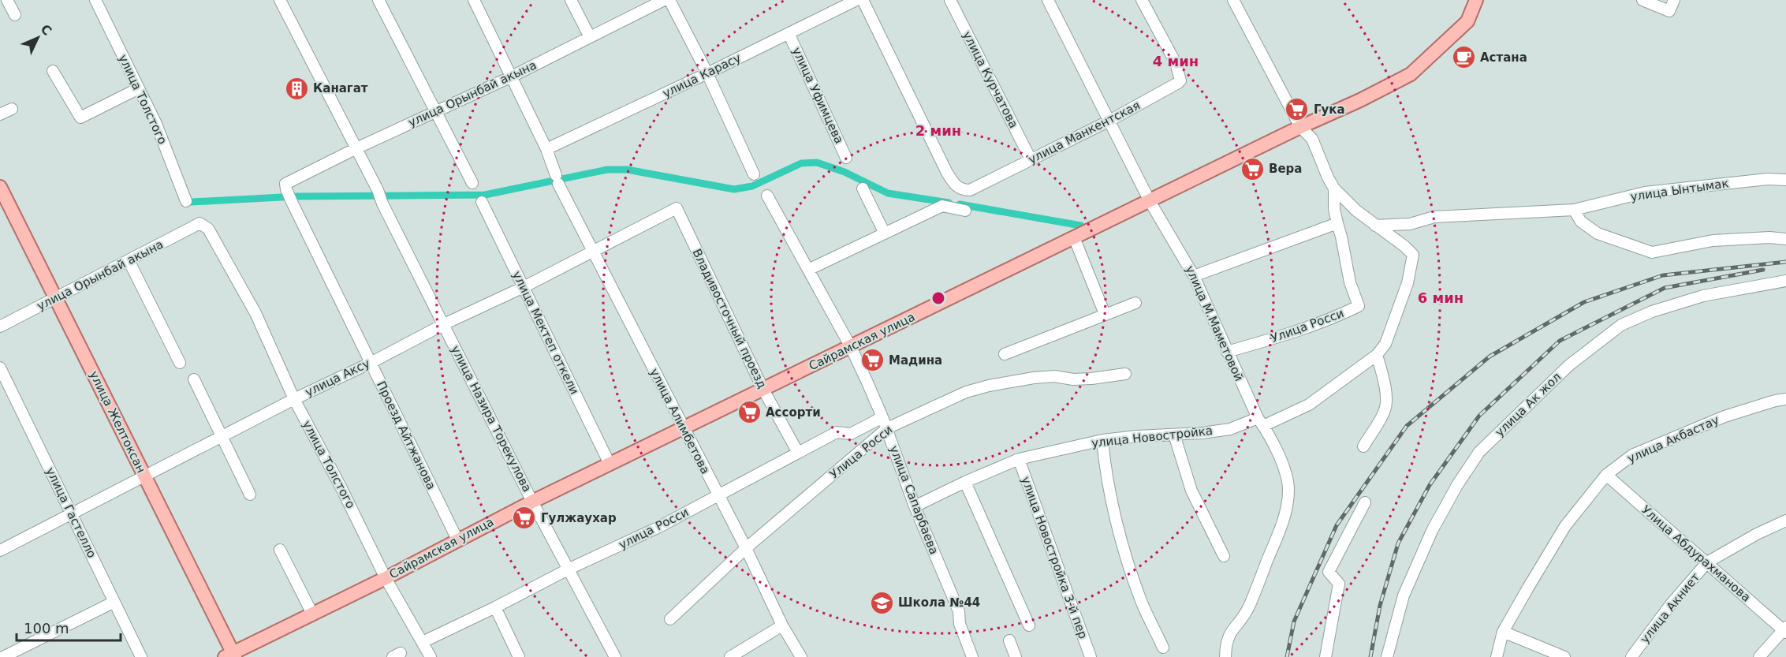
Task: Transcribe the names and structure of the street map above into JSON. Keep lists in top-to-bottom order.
{
  "streets": {
    "main road": ["Сайрамская улица", "улица Желтоксан"],
    "street": [
      "улица Карасу",
      "улица Курчатова",
      "улица Орынбай акына",
      "улица Уфимцева",
      "улица Толстого",
      "улица Манкентская",
      "улица Ынтымак",
      "Владивосточный проезд",
      "улица М.Маметовой",
      "Улица Росси",
      "улица Мектеп откели",
      "улица Аксу",
      "улица Ак жол",
      "улица Назира Торекулова",
      "улица Алимбетова",
      "Проезд Айтжанова",
      "улица Новостройка",
      "улица Акбастау",
      "улица Сапарбаева",
      "улица Гастелло",
      "улица Росси",
      "Улица Абдурахманова",
      "улица Новостройка 3-й пер",
      "улица Акниет"
    ]
  },
  "crossings": [
    ["улица Карасу", "улица Уфимцева"],
    ["улица Карасу", "улица Алимбетова"],
    ["улица Курчатова", "улица Манкентская"],
    ["улица Орынбай акына", "улица Толстого"],
    ["улица Орынбай акына", "улица Назира Торекулова"],
    ["улица Орынбай акына", "улица Алимбетова"],
    ["улица Орынбай акына", "улица Желтоксан"],
    ["улица Орынбай акына", "Проезд Айтжанова"],
    ["улица Толстого", "Сайрамская улица"],
    ["улица Толстого", "улица Аксу"],
    ["улица Толстого", "улица Росси"],
    ["улица Манкентская", "улица М.Маметовой"],
    ["Владивосточный проезд", "Сайрамская улица"],
    ["Владивосточный проезд", "улица Аксу"],
    ["Владивосточный проезд", "улица Росси"],
    ["улица М.Маметовой", "Улица Росси"],
    ["улица М.Маметовой", "Сайрамская улица"],
    ["улица М.Маметовой", "улица Новостройка"],
    ["Улица Росси", "улица Алимбетова"],
    ["Улица Росси", "улица Сапарбаева"],
    ["улица Мектеп откели", "Сайрамская улица"],
    ["улица Мектеп откели", "улица Аксу"],
    ["Сайрамская улица", "улица Назира Торекулова"],
    ["Сайрамская улица", "улица Алимбетова"],
    ["Сайрамская улица", "улица Желтоксан"],
    ["Сайрамская улица", "Проезд Айтжанова"],
    ["Сайрамская улица", "улица Сапарбаева"],
    ["улица Аксу", "улица Назира Торекулова"],
    ["улица Аксу", "улица Алимбетова"],
    ["улица Аксу", "улица Желтоксан"],
    ["улица Аксу", "Проезд Айтжанова"],
    ["улица Аксу", "улица Гастелло"],
    ["улица Назира Торекулова", "улица Росси"],
    ["улица Алимбетова", "улица Росси"],
    ["улица Новостройка", "улица Сапарбаева"],
    ["улица Новостройка", "улица Новостройка 3-й пер"],
    ["улица Акбастау", "Улица Абдурахманова"],
    ["улица Сапарбаева", "улица Росси"],
    ["Улица Абдурахманова", "улица Акниет"]
  ],
  "places": {
    "cafe": ["Астана"],
    "building": ["Канагат"],
    "supermarket": [
      "Гука",
      "Вера",
      "Мадина",
      "Ассорти",
      "Гулжаухар"
    ],
    "school or university": ["Школа №44"]
  },
  "scale_bar": "100 m",
  "north": "top right",
  "rings": ["4 мин", "2 мин", "6 мин"]
}
